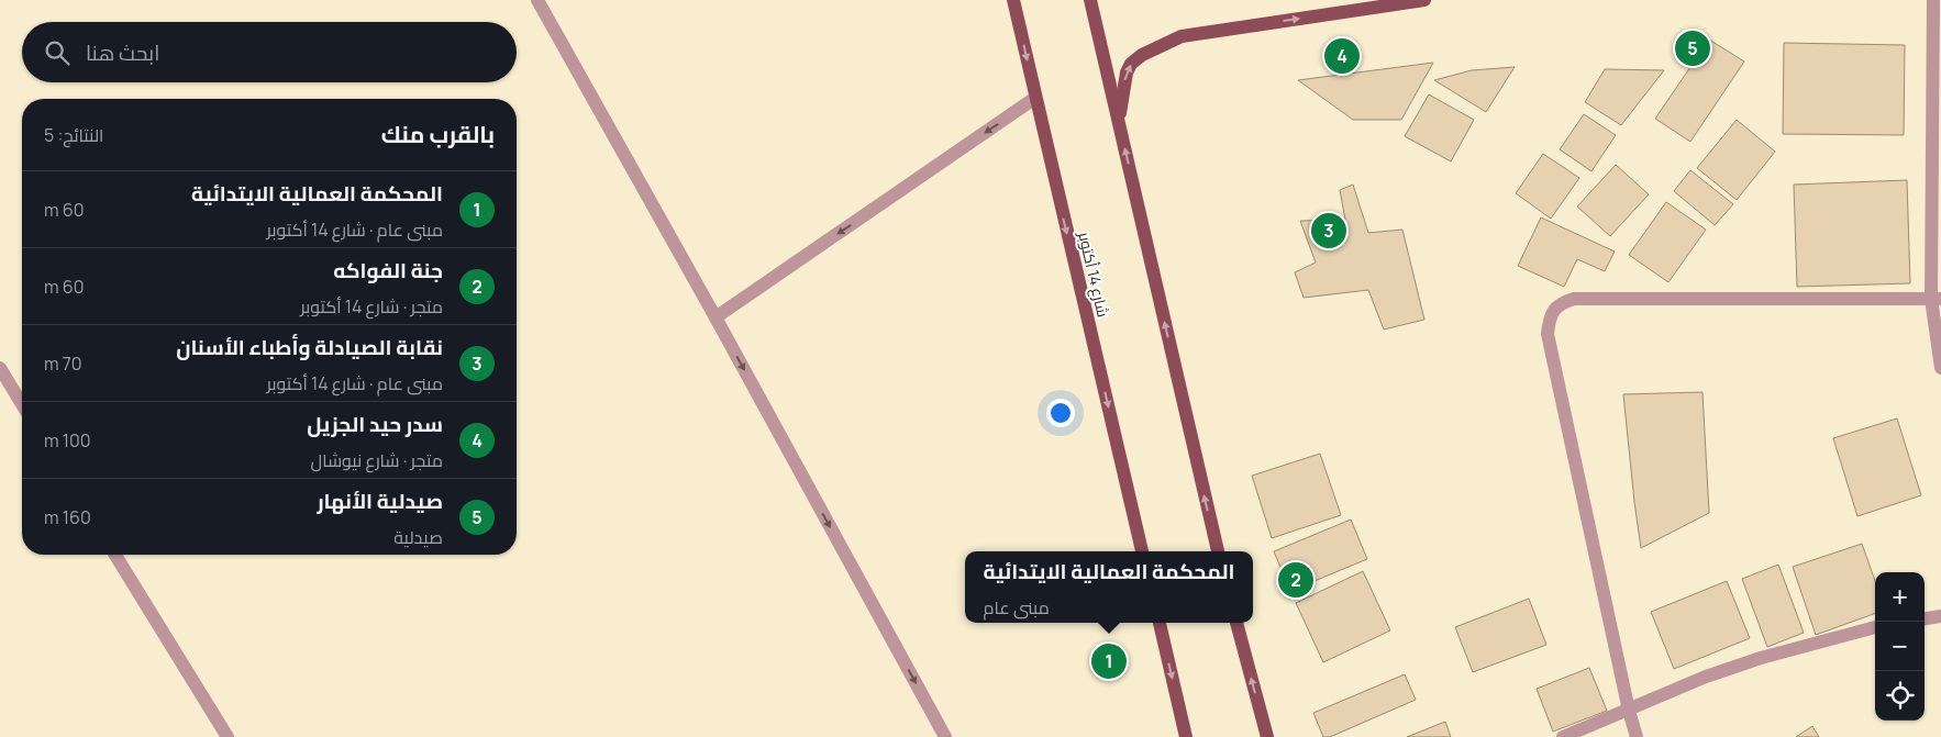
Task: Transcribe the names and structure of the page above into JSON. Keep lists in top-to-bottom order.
{
  "streets": {
    "main road": ["شارع 14 أكتوبر"]
  },
  "page": {
    "search": "ابحث هنا",
    "pins": [
      "5",
      "4",
      "3",
      "2",
      "1"
    ],
    "heading": ["بالقرب منك", "النتائج: 5"],
    "list": [
      {
        "mark": "1",
        "name": "المحكمة العمالية الايتدائية",
        "note": "مبنى عام · شارع 14 أكتوبر",
        "value": "60 m"
      },
      {
        "mark": "2",
        "name": "جنة الفواكه",
        "note": "متجر · شارع 14 أكتوبر",
        "value": "60 m"
      },
      {
        "mark": "3",
        "name": "نقابة الصيادلة وأطباء الأسنان",
        "note": "مبنى عام · شارع 14 أكتوبر",
        "value": "70 m"
      },
      {
        "mark": "4",
        "name": "سدر حيد الجزيل",
        "note": "متجر · شارع نيوشال",
        "value": "100 m"
      },
      {
        "mark": "5",
        "name": "صيدلية الأنهار",
        "note": "صيدلية",
        "value": "160 m"
      }
    ],
    "popup": ["المحكمة العمالية الايتدائية", "مبنى عام"],
    "map_buttons": ["+", "−"]
  }
}
